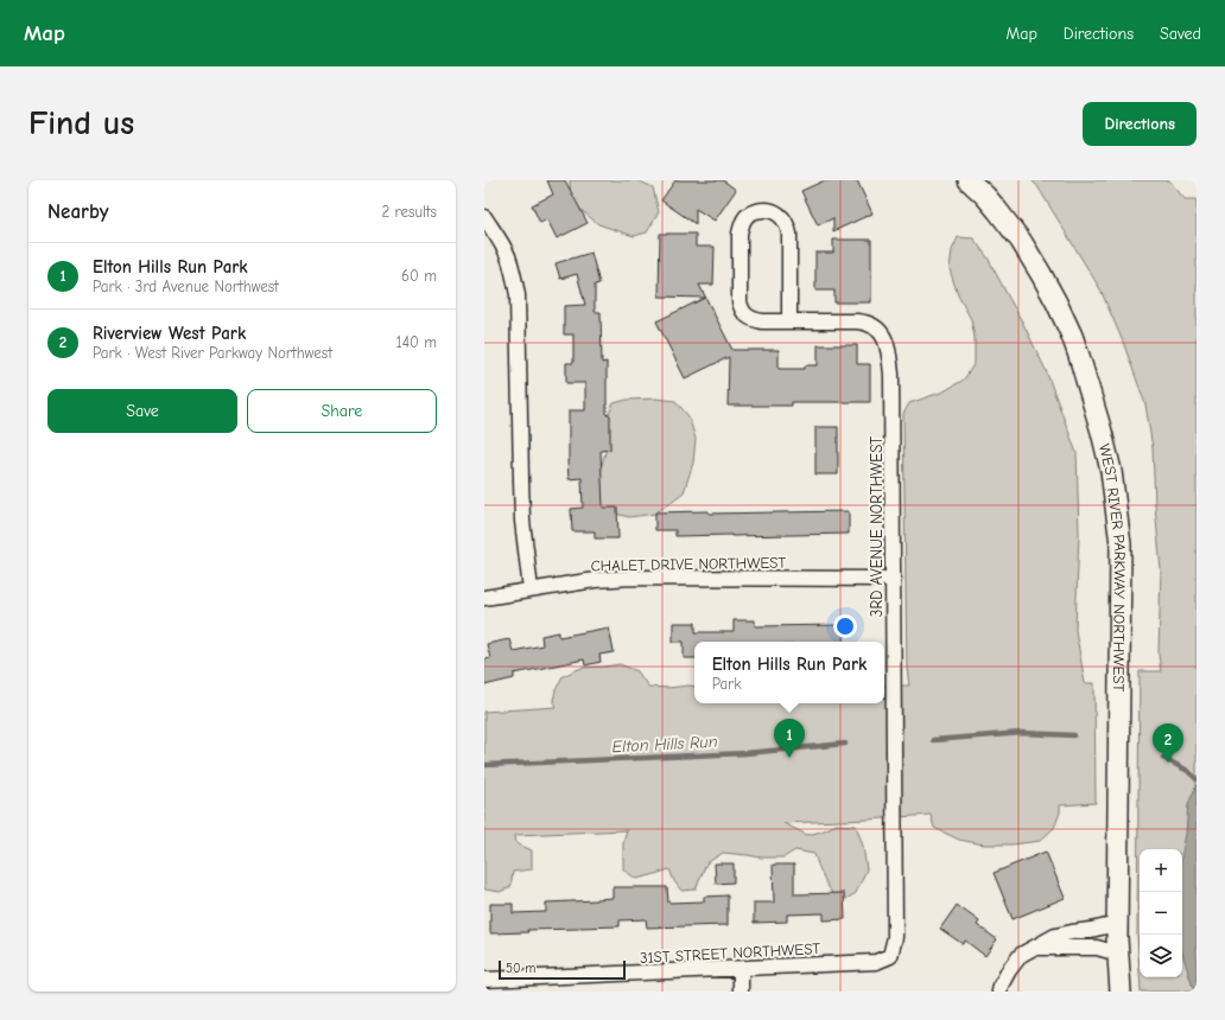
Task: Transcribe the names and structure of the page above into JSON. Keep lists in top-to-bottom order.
{
  "streets": {
    "main road": ["WEST RIVER PARKWAY NORTHWEST"],
    "street": ["3RD AVENUE NORTHWEST", "CHALET DRIVE NORTHWEST", "31ST STREET NORTHWEST"]
  },
  "crossings": [
    ["3RD AVENUE NORTHWEST", "CHALET DRIVE NORTHWEST"],
    ["3RD AVENUE NORTHWEST", "31ST STREET NORTHWEST"]
  ],
  "water": ["Elton Hills Run"],
  "scale_bar": "50 m",
  "page": {
    "header": "Map",
    "nav": ["Map", "Directions", "Saved"],
    "buttons": [
      "Directions",
      ["Save", "Share"]
    ],
    "title": "Find us",
    "heading": ["Nearby", "2 results"],
    "list": [
      {
        "mark": "1",
        "name": "Elton Hills Run Park",
        "note": "Park · 3rd Avenue Northwest",
        "value": "60 m"
      },
      {
        "mark": "2",
        "name": "Riverview West Park",
        "note": "Park · West River Parkway Northwest",
        "value": "140 m"
      }
    ],
    "popup": ["Elton Hills Run Park", "Park"],
    "pins": ["1", "2"],
    "map_buttons": ["+", "−"],
    "scale": "50 m"
  }
}
